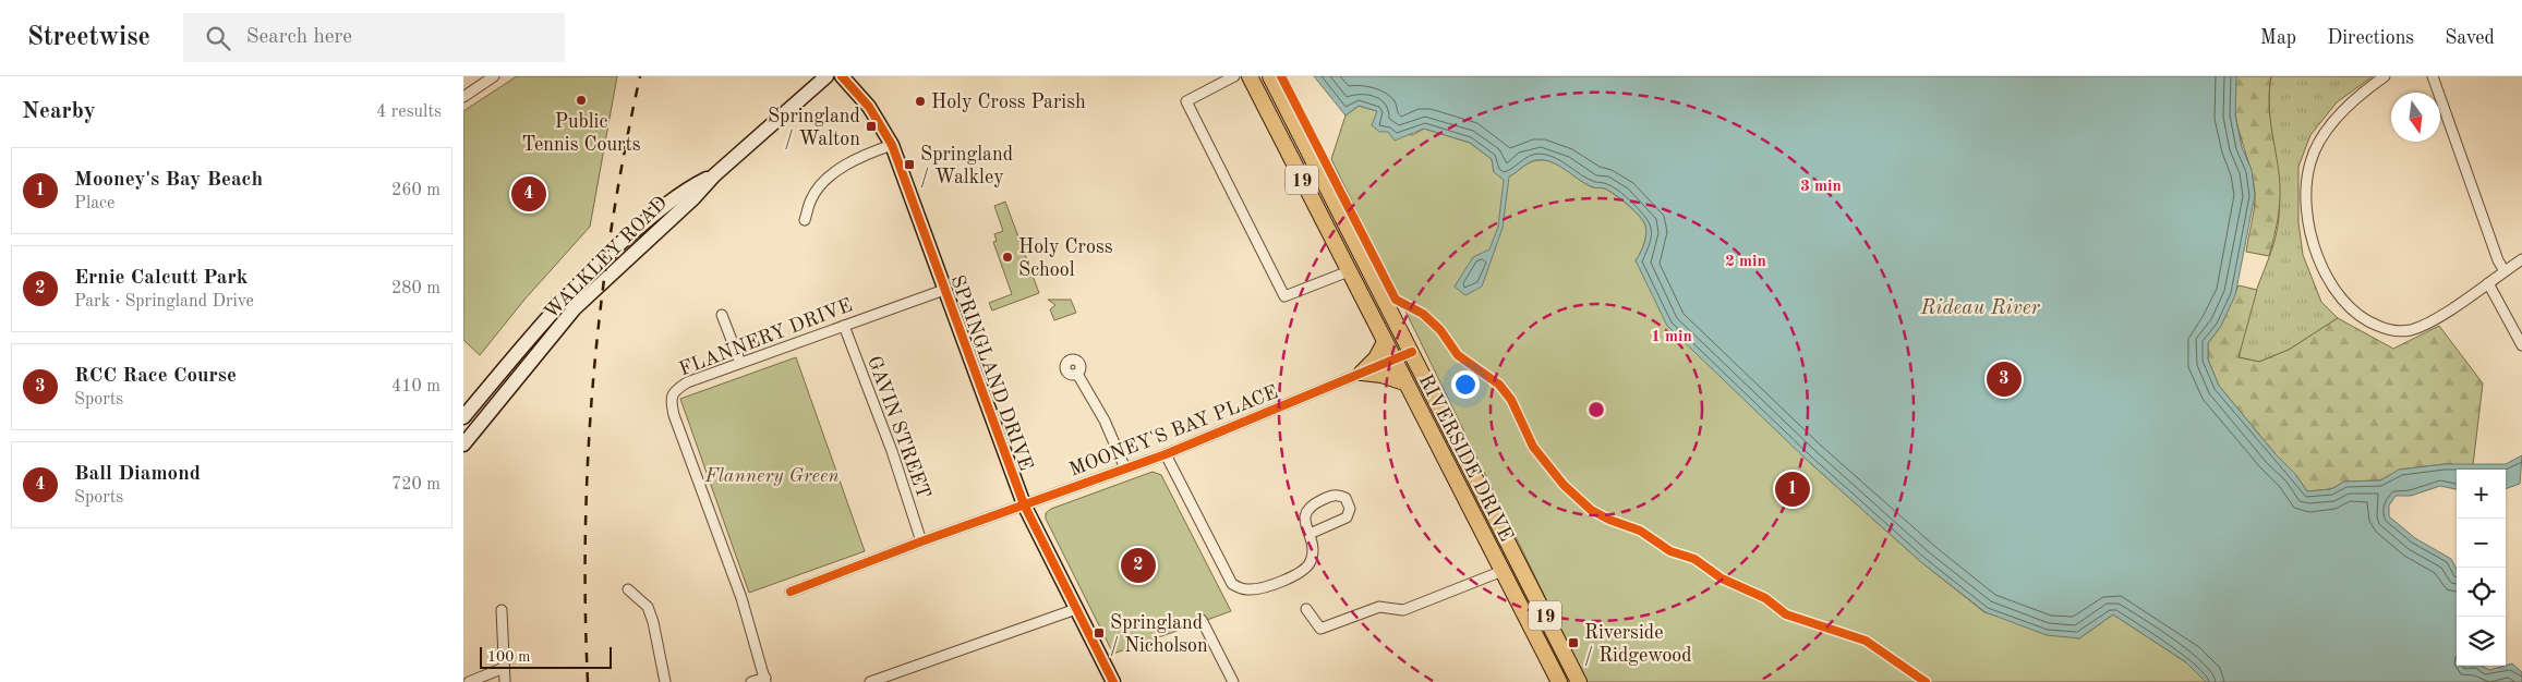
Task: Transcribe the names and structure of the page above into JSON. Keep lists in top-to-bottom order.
{
  "streets": {
    "main road": [
      "19",
      "WALKLEY ROAD",
      "SPRINGLAND DRIVE",
      "RIVERSIDE DRIVE"
    ],
    "street": ["FLANNERY DRIVE", "GAVIN STREET", "MOONEY'S BAY PLACE"]
  },
  "crossings": [
    ["FLANNERY DRIVE", "SPRINGLAND DRIVE"],
    ["FLANNERY DRIVE", "GAVIN STREET"],
    ["SPRINGLAND DRIVE", "MOONEY'S BAY PLACE"],
    ["GAVIN STREET", "MOONEY'S BAY PLACE"],
    ["MOONEY'S BAY PLACE", "RIVERSIDE DRIVE"]
  ],
  "water": ["Rideau River"],
  "parks": ["Flannery Green"],
  "places": {
    "other": ["Public Tennis Courts", "Holy Cross Parish", "Holy Cross School"],
    "transit": [
      "Springland / Walton",
      "Springland / Walkley",
      "Springland / Nicholson",
      "Riverside / Ridgewood"
    ]
  },
  "scale_bar": "100 m",
  "north": "bottom",
  "page": {
    "header": "Streetwise",
    "search": "Search here",
    "nav": ["Map", "Directions", "Saved"],
    "heading": ["Nearby", "4 results"],
    "list": [
      {
        "mark": "1",
        "name": "Mooney's Bay Beach",
        "note": "Place",
        "value": "260 m"
      },
      {
        "mark": "2",
        "name": "Ernie Calcutt Park",
        "note": "Park · Springland Drive",
        "value": "280 m"
      },
      {
        "mark": "3",
        "name": "RCC Race Course",
        "note": "Sports",
        "value": "410 m"
      },
      {
        "mark": "4",
        "name": "Ball Diamond",
        "note": "Sports",
        "value": "720 m"
      }
    ],
    "pins": [
      "4",
      "3",
      "1",
      "2"
    ],
    "map_buttons": ["+", "−"],
    "scale": "100 m"
  },
  "rings": ["3 min", "2 min", "1 min"]
}
